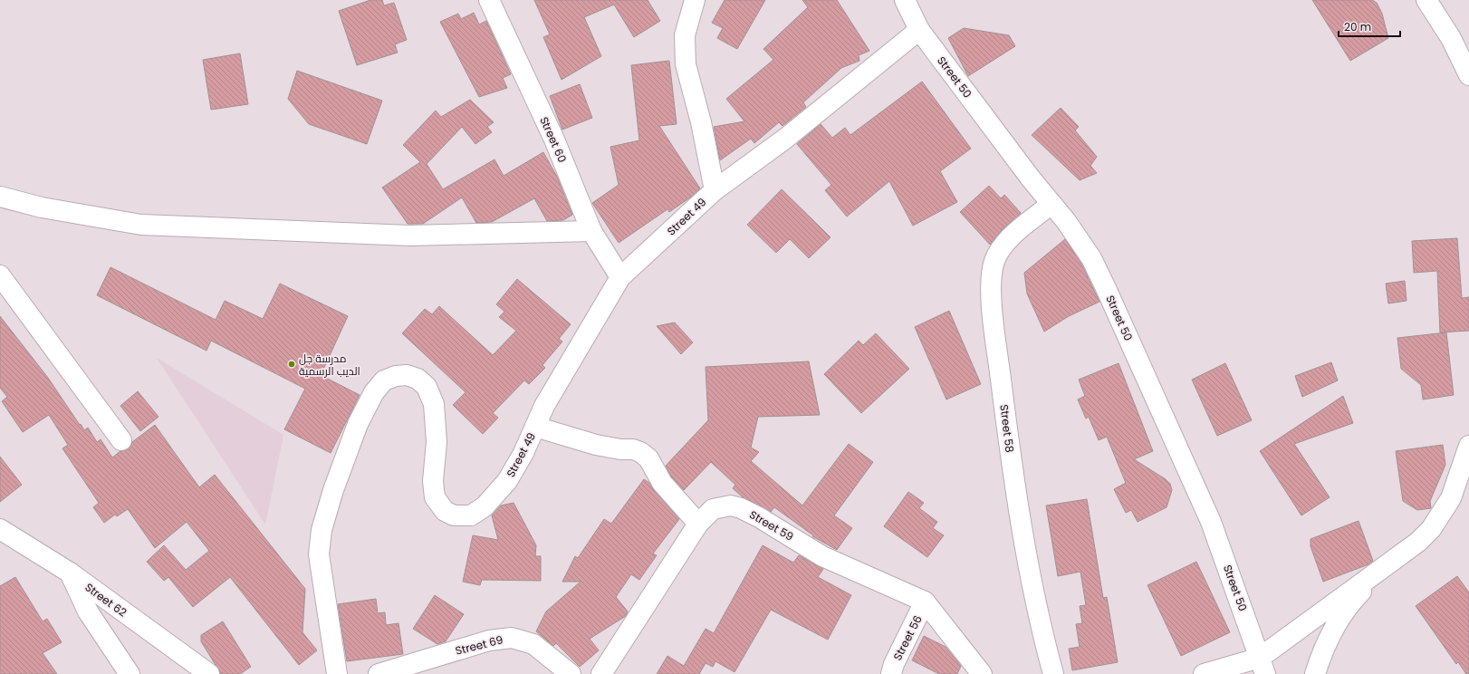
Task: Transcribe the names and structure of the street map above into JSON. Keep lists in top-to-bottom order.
{
  "streets": {
    "street": [
      "Street 50",
      "Street 60",
      "Street 49",
      "Street 58",
      "Street 59",
      "Street 62",
      "Street 56",
      "Street 69"
    ]
  },
  "crossings": [
    ["Street 50", "Street 49"],
    ["Street 50", "Street 58"],
    ["Street 60", "Street 49"],
    ["Street 59", "Street 56"]
  ],
  "places": ["مدرسة جل الديب الرسمية"],
  "scale_bar": "20 m"
}
